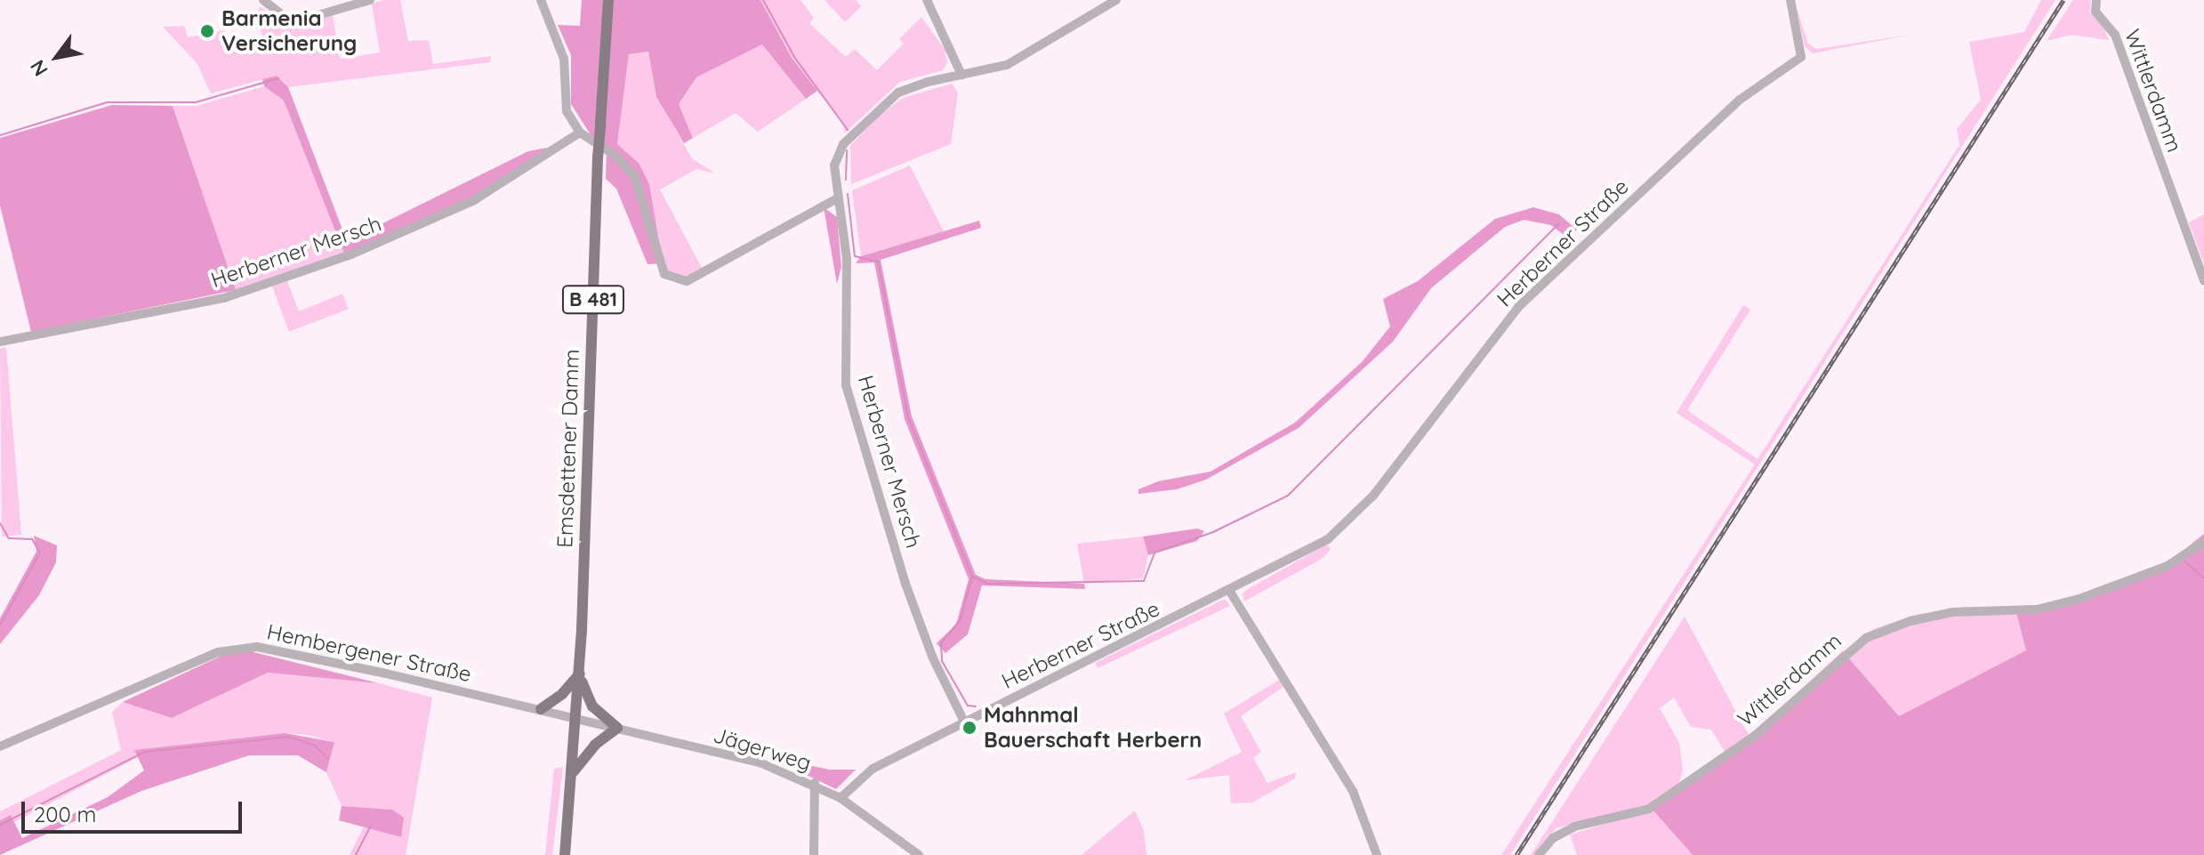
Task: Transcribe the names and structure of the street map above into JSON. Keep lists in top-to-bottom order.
{
  "streets": {
    "main road": ["B 481", "Emsdettener Damm"],
    "street": [
      "Wittlerdamm",
      "Herberner Straße",
      "Herberner Mersch",
      "Hembergener Straße",
      "Jägerweg"
    ]
  },
  "crossings": [
    ["Herberner Straße", "Herberner Mersch"],
    ["Herberner Straße", "Jägerweg"],
    ["Emsdettener Damm", "Hembergener Straße"],
    ["Emsdettener Damm", "Jägerweg"],
    ["Hembergener Straße", "Jägerweg"]
  ],
  "places": ["Barmenia Versicherung", "Mahnmal Bauerschaft Herbern"],
  "scale_bar": "200 m",
  "north": "bottom left"
}
